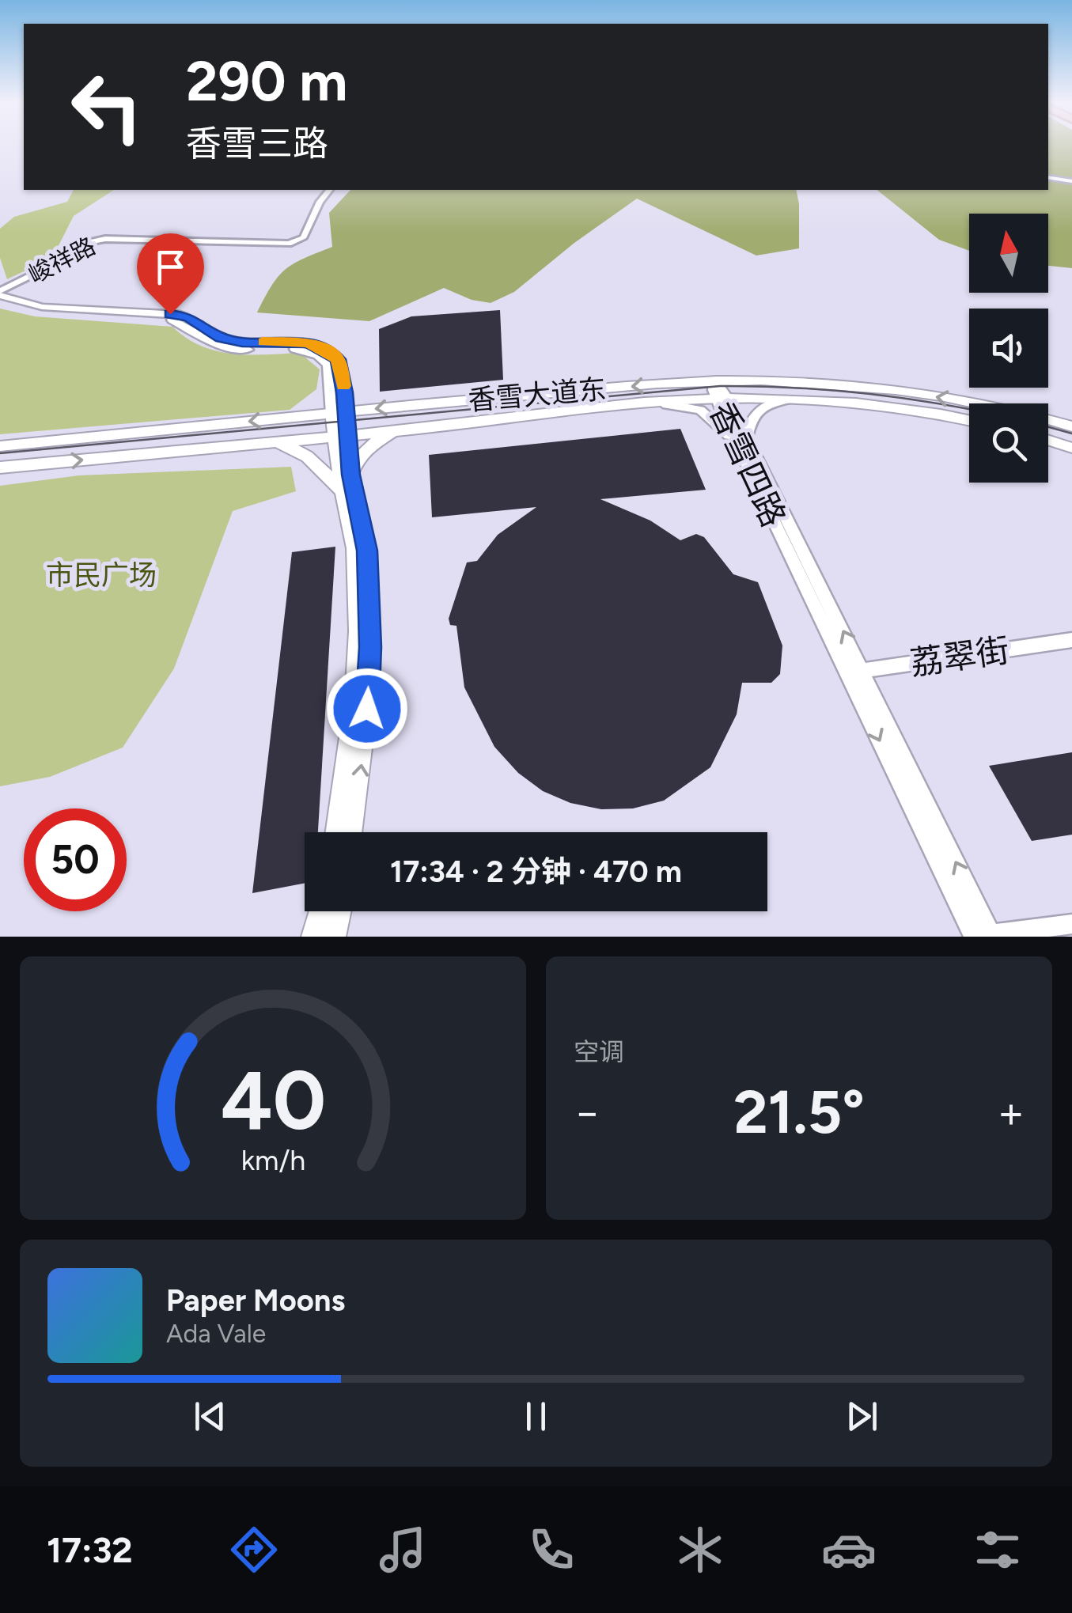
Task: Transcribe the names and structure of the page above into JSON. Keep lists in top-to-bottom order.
{
  "streets": {
    "main road": ["香雪大道东"],
    "street": ["峻祥路", "香雪四路", "荔翠街"]
  },
  "crossings": [
    ["香雪大道东", "香雪四路"],
    ["香雪四路", "荔翠街"]
  ],
  "parks": ["市民广场"],
  "north": "top",
  "page": {
    "turn": ["290 m", "香雪三路"],
    "limit": "50",
    "trip": "17:34 · 2 分钟 · 470 m",
    "tile": "空调",
    "heat": ["−", "21.5°", "+"],
    "song": ["Paper Moons", "Ada Vale"],
    "tabs": "17:32",
    "gauge": ["40", "km/h"]
  }
}
